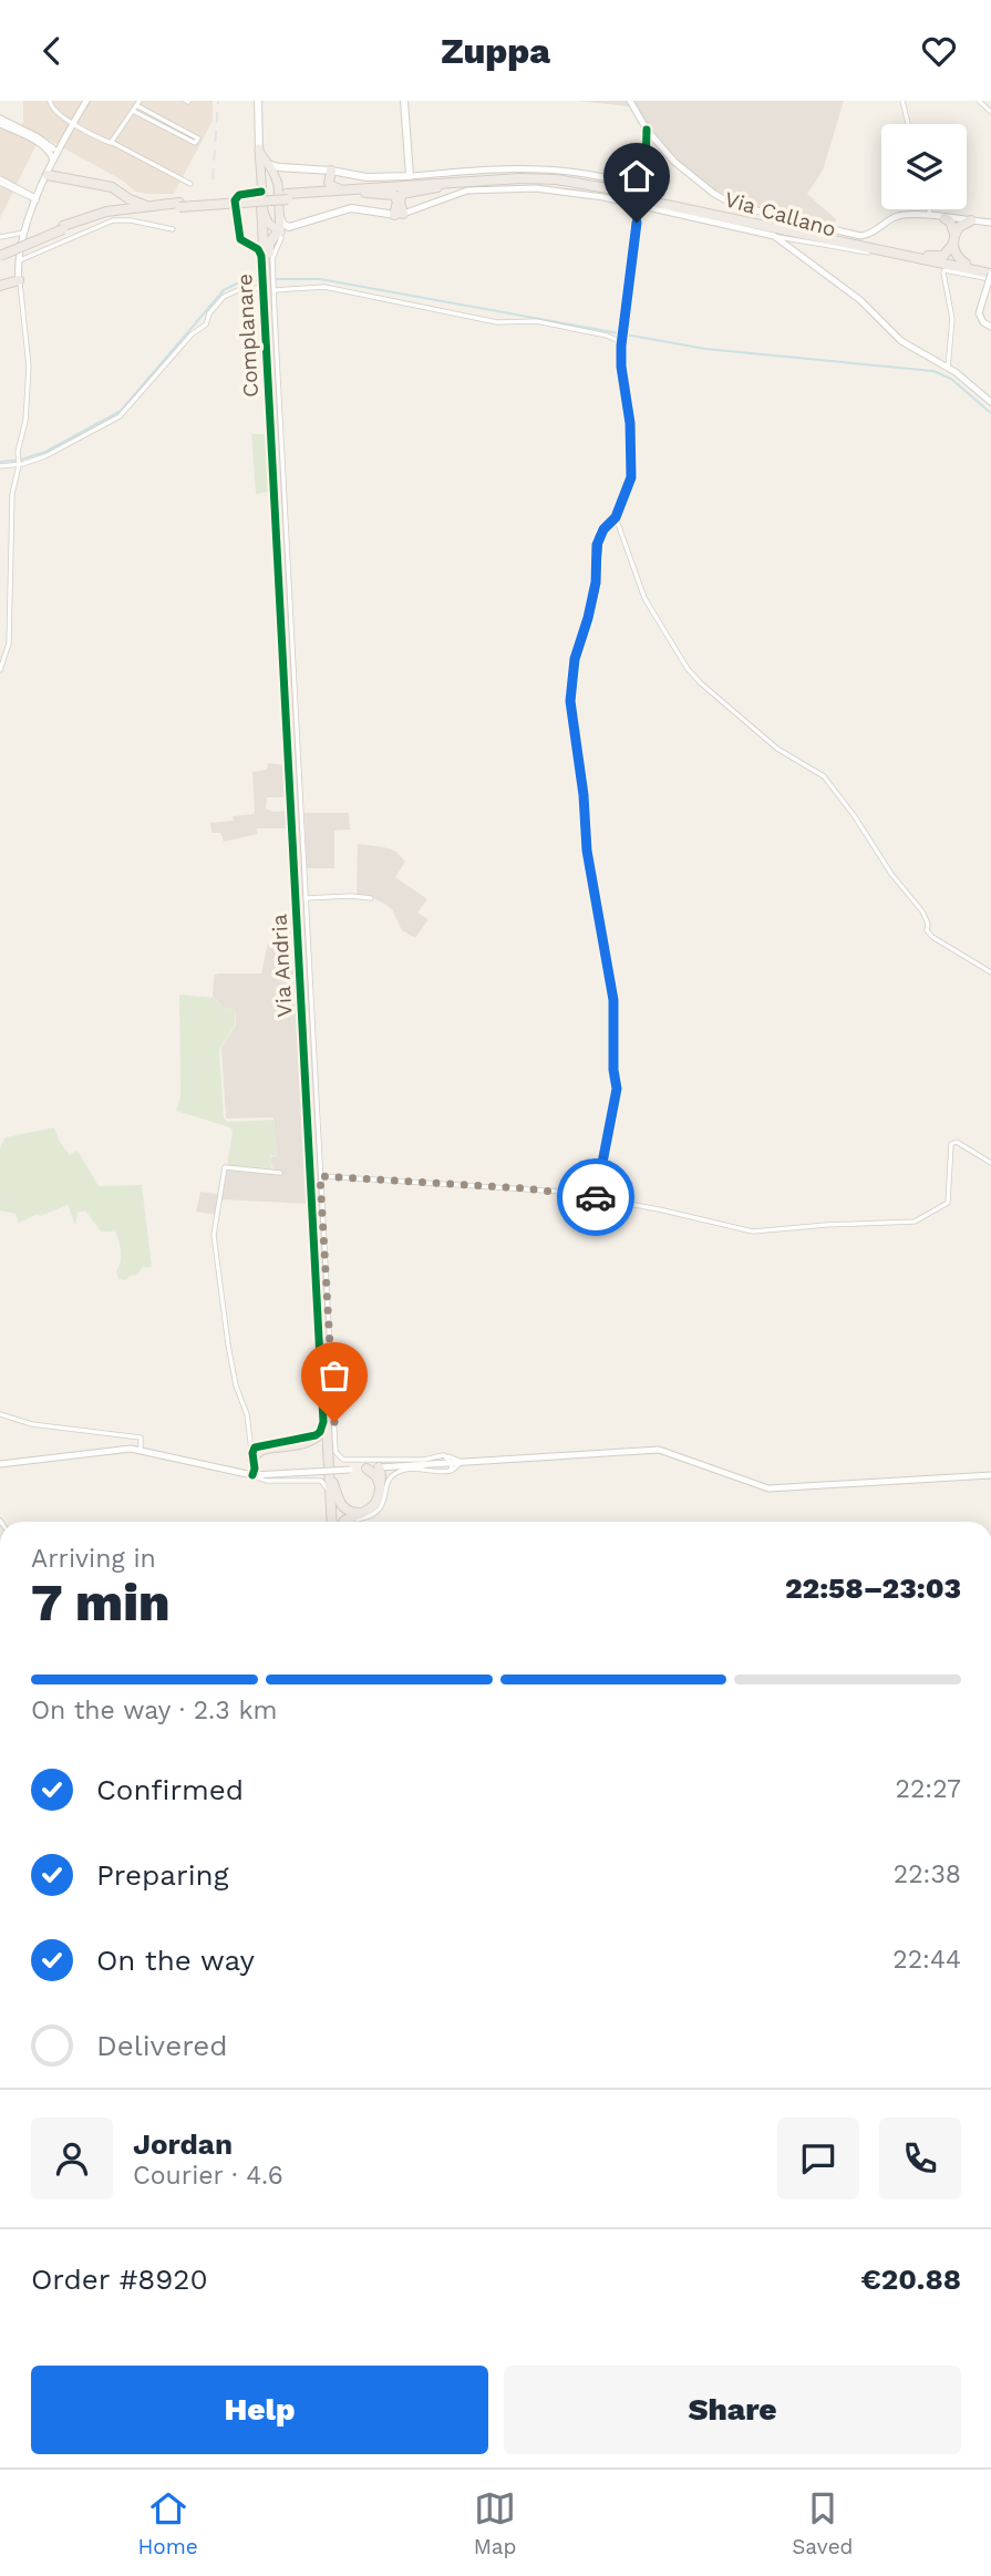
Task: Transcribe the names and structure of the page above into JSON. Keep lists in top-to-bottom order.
{
  "streets": {
    "street": ["Via Callano", "Complanare", "Via Andria"]
  },
  "crossings": [
    ["Complanare", "Via Andria"]
  ],
  "page": {
    "header": "Zuppa",
    "heading": ["7 min", "Arriving in", "22:58–23:03"],
    "panel": [
      "Jordan",
      "Courier · 4.6",
      "Order #8920",
      "€20.88"
    ],
    "bar": "On the way · 2.3 km",
    "list": [
      ["Confirmed", "22:27"],
      ["Preparing", "22:38"],
      ["On the way", "22:44"],
      "Delivered"
    ],
    "buttons": ["Help", "Share"],
    "tabs": ["Home", "Map", "Saved"]
  }
}
